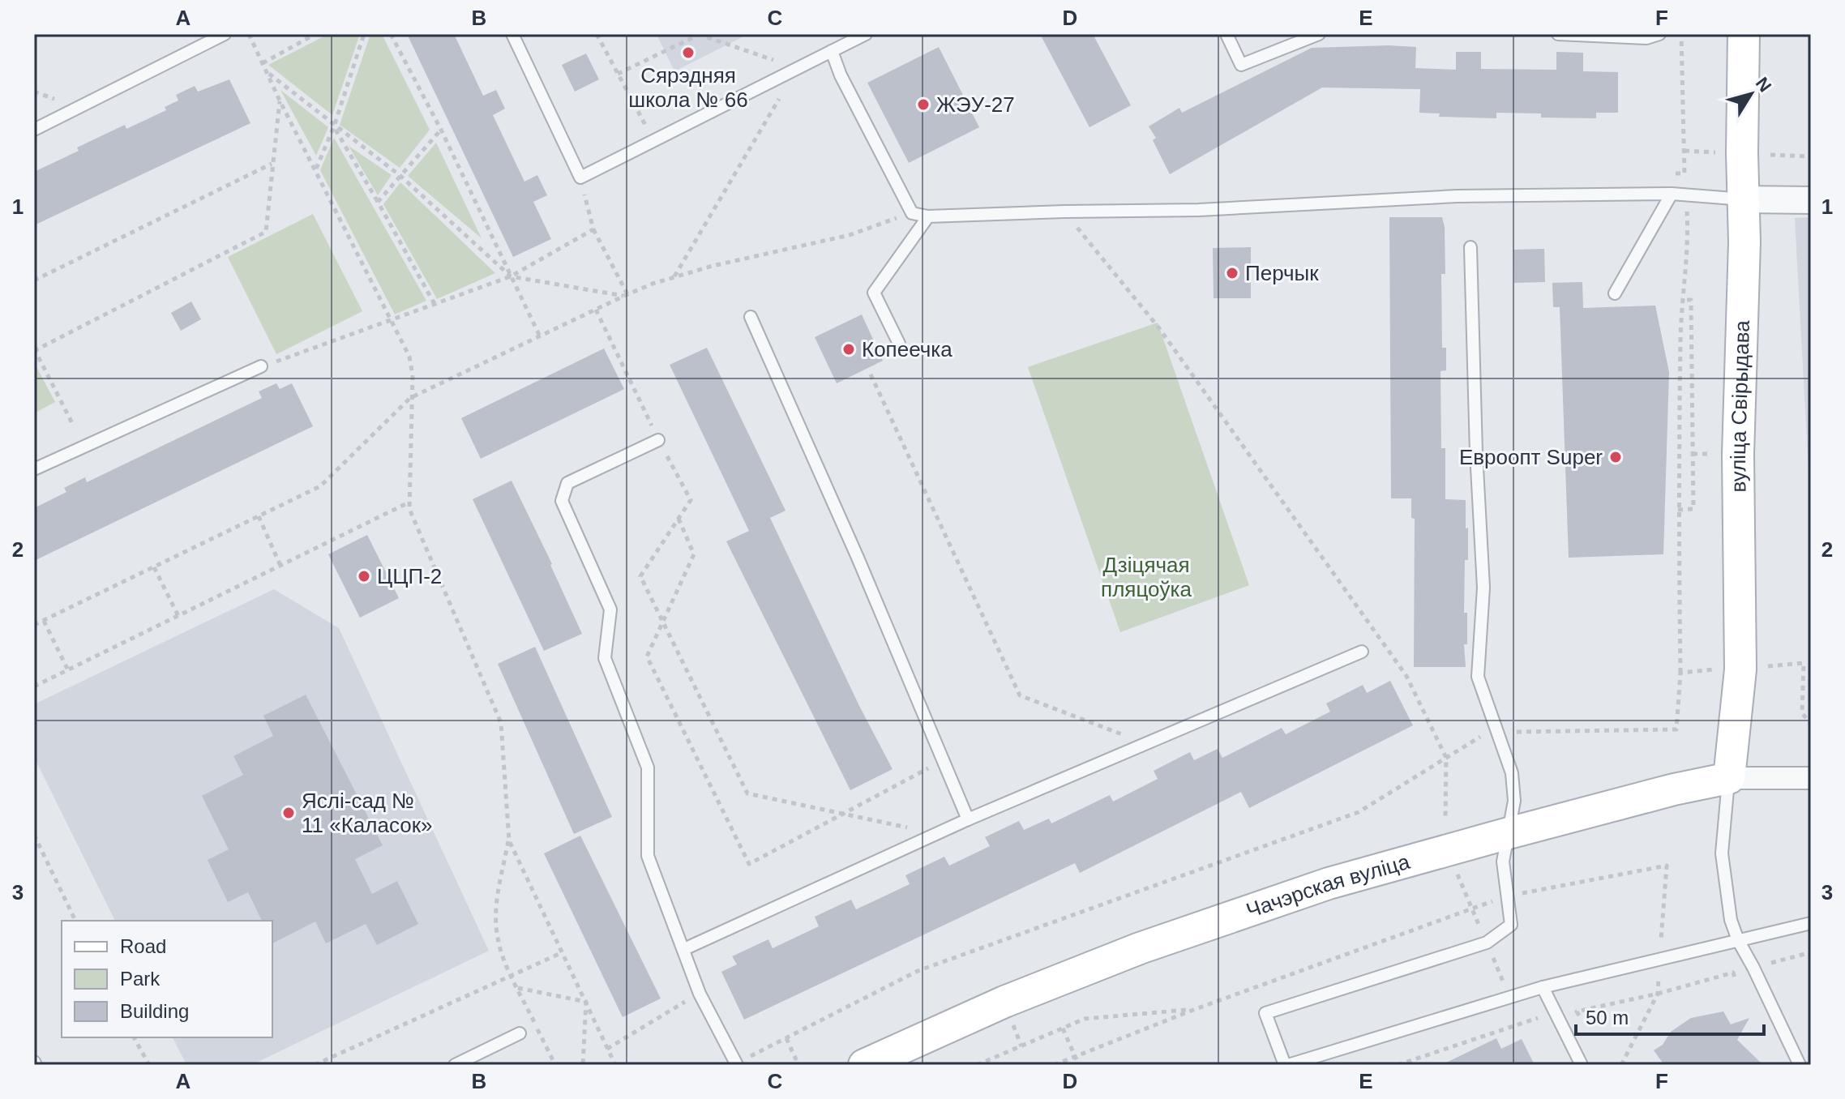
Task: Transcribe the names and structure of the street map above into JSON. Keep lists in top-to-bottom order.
{
  "streets": {
    "main road": ["вуліца Свірыдава", "Чачэрская вуліца"]
  },
  "crossings": [
    ["вуліца Свірыдава", "Чачэрская вуліца"]
  ],
  "parks": ["Дзіцячая пляцоўка"],
  "places": [
    "Сярэдняя школа № 66",
    "ЖЭУ-27",
    "Перчык",
    "Копеечка",
    "Евроопт Super",
    "ЦЦП-2",
    "Яслі-сад № 11 «Каласок»"
  ],
  "legend": ["Road", "Park", "Building"],
  "scale_bar": "50 m",
  "north": "top right",
  "grid": {
    "columns": [
      "A",
      "B",
      "C",
      "D",
      "E",
      "F"
    ],
    "rows": ["1", "2", "3"]
  }
}
